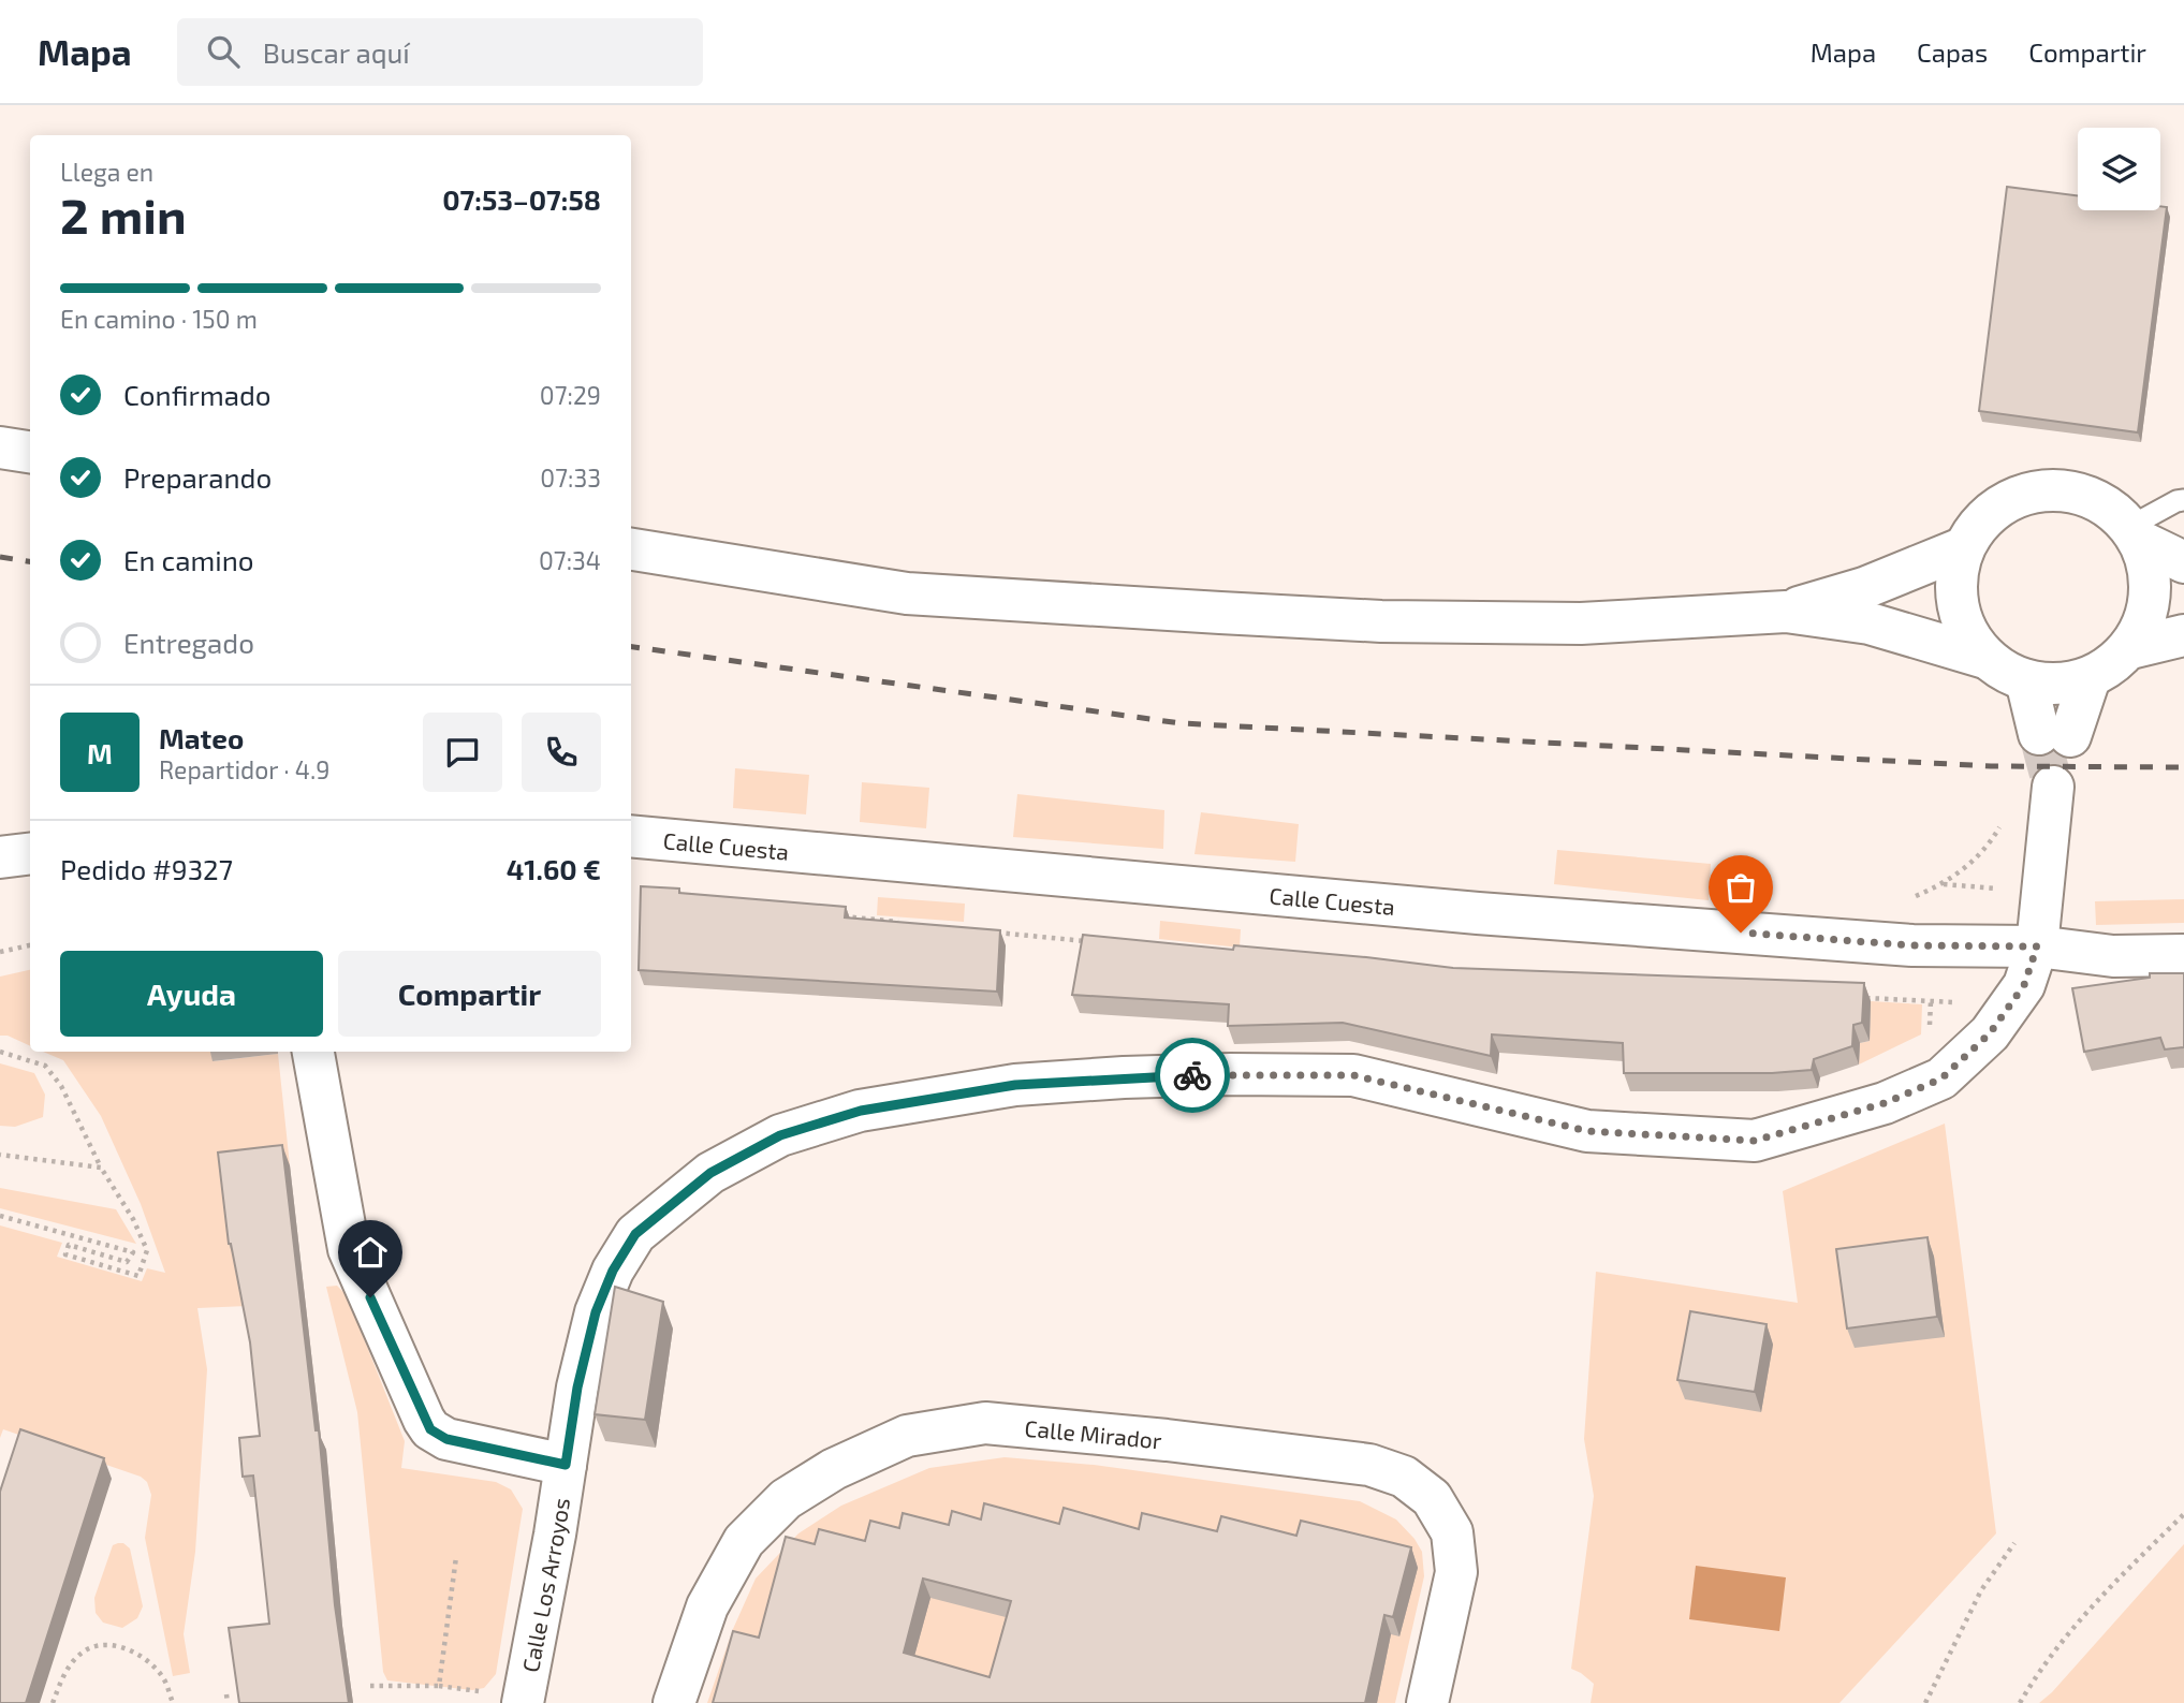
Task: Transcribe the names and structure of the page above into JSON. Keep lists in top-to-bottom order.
{
  "streets": {
    "street": ["Calle Cuesta", "Calle Mirador", "Calle Los Arroyos"]
  },
  "crossings": [
    ["Calle Cuesta", "Calle Los Arroyos"]
  ],
  "page": {
    "header": "Mapa",
    "search": "Buscar aquí",
    "nav": ["Mapa", "Capas", "Compartir"],
    "heading": ["2 min", "Llega en", "07:53–07:58"],
    "panel": [
      "Mateo",
      "Repartidor · 4.9",
      "Pedido #9327",
      "41.60 €"
    ],
    "bar": "En camino · 150 m",
    "list": [
      ["Confirmado", "07:29"],
      ["Preparando", "07:33"],
      ["En camino", "07:34"],
      "Entregado"
    ],
    "round": "M",
    "buttons": ["Ayuda", "Compartir"]
  }
}
